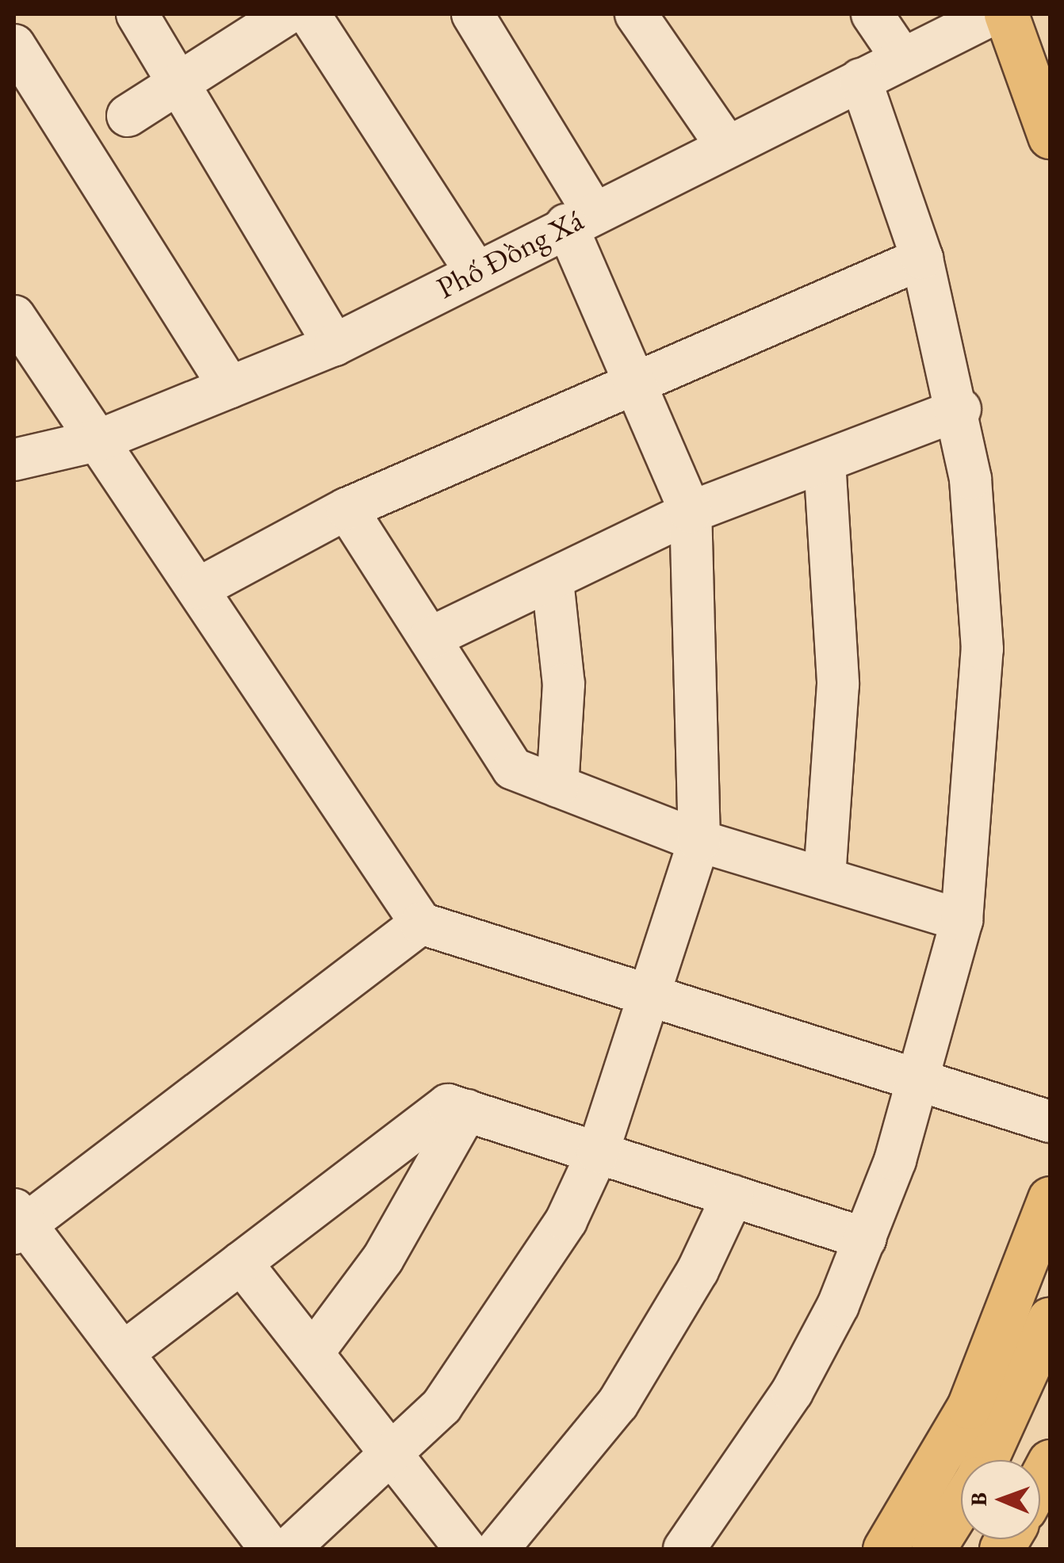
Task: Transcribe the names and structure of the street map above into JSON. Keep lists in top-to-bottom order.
{
  "streets": {
    "street": ["Phố Đồng Xá"]
  },
  "north": "left"
}
